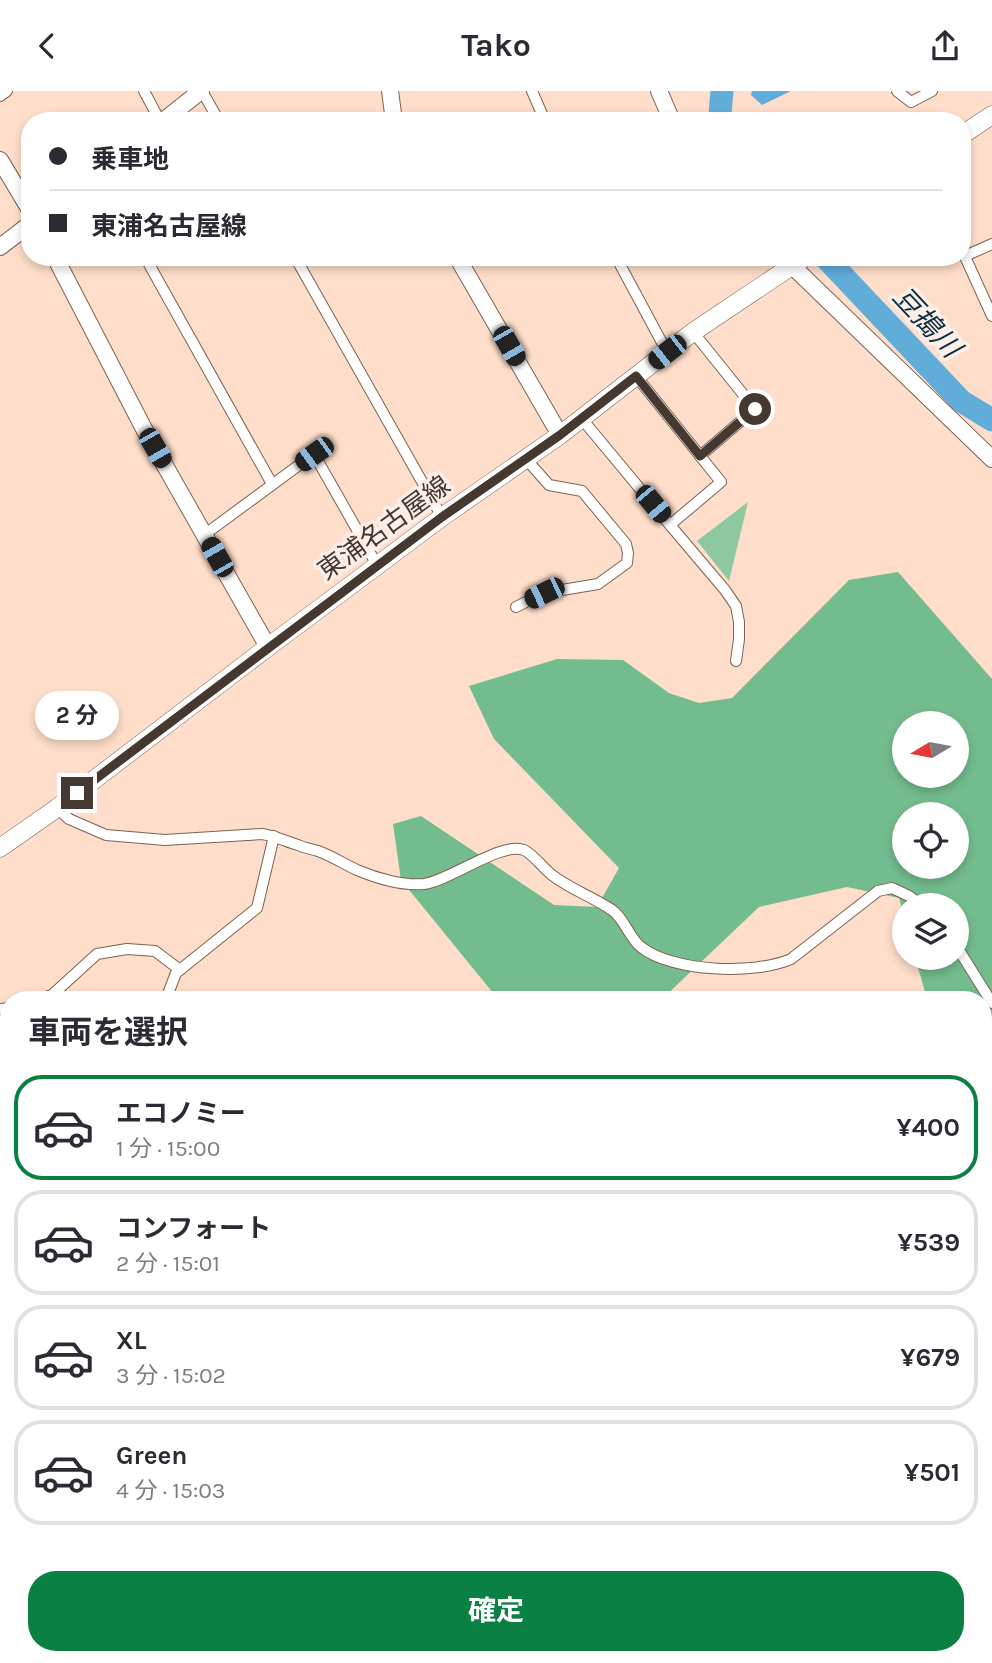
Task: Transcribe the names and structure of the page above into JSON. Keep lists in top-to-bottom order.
{
  "streets": {
    "main road": ["東浦名古屋線"]
  },
  "water": ["豆搗川"],
  "north": "left",
  "page": {
    "header": "Tako",
    "banner": ["乗車地", "東浦名古屋線"],
    "bubble": "2 分",
    "heading": "車両を選択",
    "list": [
      {
        "name": "エコノミー",
        "note": "1 分 · 15:00",
        "value": "¥400"
      },
      {
        "name": "コンフォート",
        "note": "2 分 · 15:01",
        "value": "¥539"
      },
      {
        "name": "XL",
        "note": "3 分 · 15:02",
        "value": "¥679"
      },
      {
        "name": "Green",
        "note": "4 分 · 15:03",
        "value": "¥501"
      }
    ],
    "buttons": "確定"
  }
}
